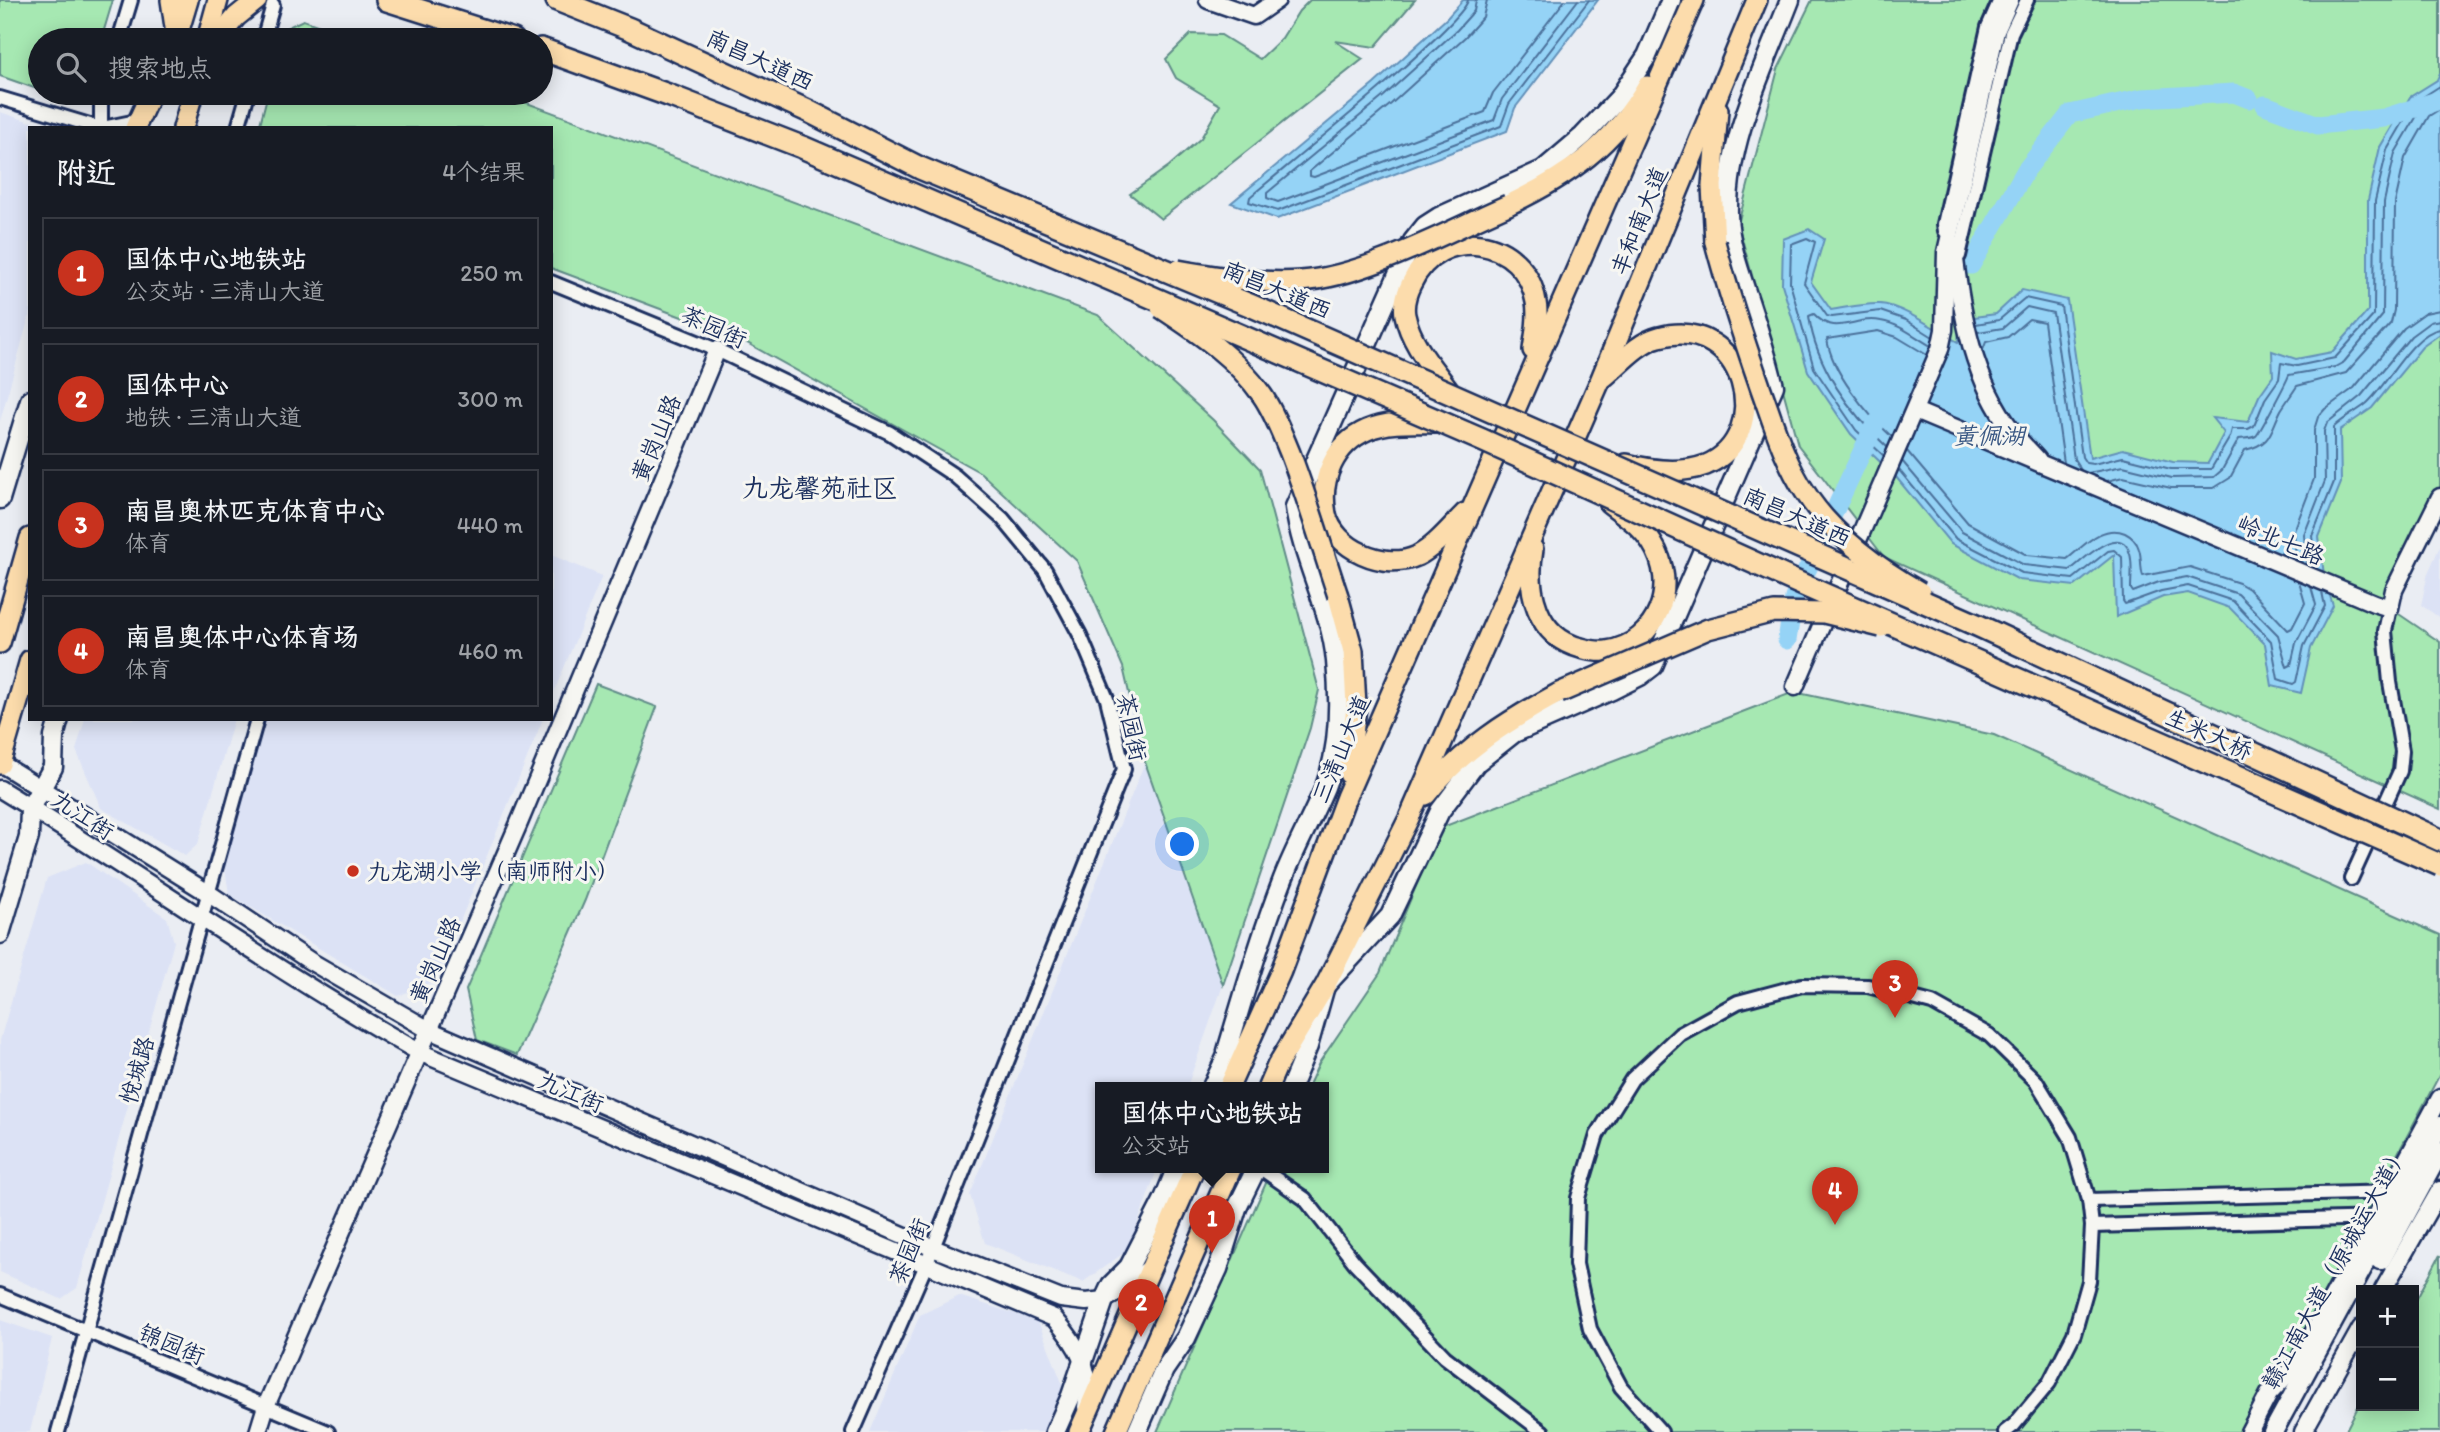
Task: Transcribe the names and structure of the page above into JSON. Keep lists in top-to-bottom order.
{
  "streets": {
    "highway": ["南昌大道西", "生米大桥"],
    "main road": ["丰和南大道", "三清山大道", "赣江南大道（原城运大道）"],
    "street": [
      "茶园街",
      "黄岗山路",
      "岭北七路",
      "九江街",
      "悦城路",
      "锦园街"
    ]
  },
  "crossings": [
    ["南昌大道西", "生米大桥"],
    ["丰和南大道", "三清山大道"],
    ["茶园街", "黄岗山路"],
    ["茶园街", "九江街"],
    ["黄岗山路", "九江街"],
    ["黄岗山路", "锦园街"],
    ["九江街", "悦城路"],
    ["悦城路", "锦园街"]
  ],
  "districts": ["九龙馨苑社区"],
  "water": ["黄佩湖"],
  "places": ["九龙湖小学（南师附小）"],
  "page": {
    "search": "搜索地点",
    "heading": ["附近", "4个结果"],
    "list": [
      {
        "mark": "1",
        "name": "国体中心地铁站",
        "note": "公交站 · 三清山大道",
        "value": "250 m"
      },
      {
        "mark": "2",
        "name": "国体中心",
        "note": "地铁 · 三清山大道",
        "value": "300 m"
      },
      {
        "mark": "3",
        "name": "南昌奥林匹克体育中心",
        "note": "体育",
        "value": "440 m"
      },
      {
        "mark": "4",
        "name": "南昌奥体中心体育场",
        "note": "体育",
        "value": "460 m"
      }
    ],
    "pins": [
      "3",
      "4",
      "1",
      "2"
    ],
    "popup": ["国体中心地铁站", "公交站"],
    "map_buttons": ["+", "−"]
  }
}
